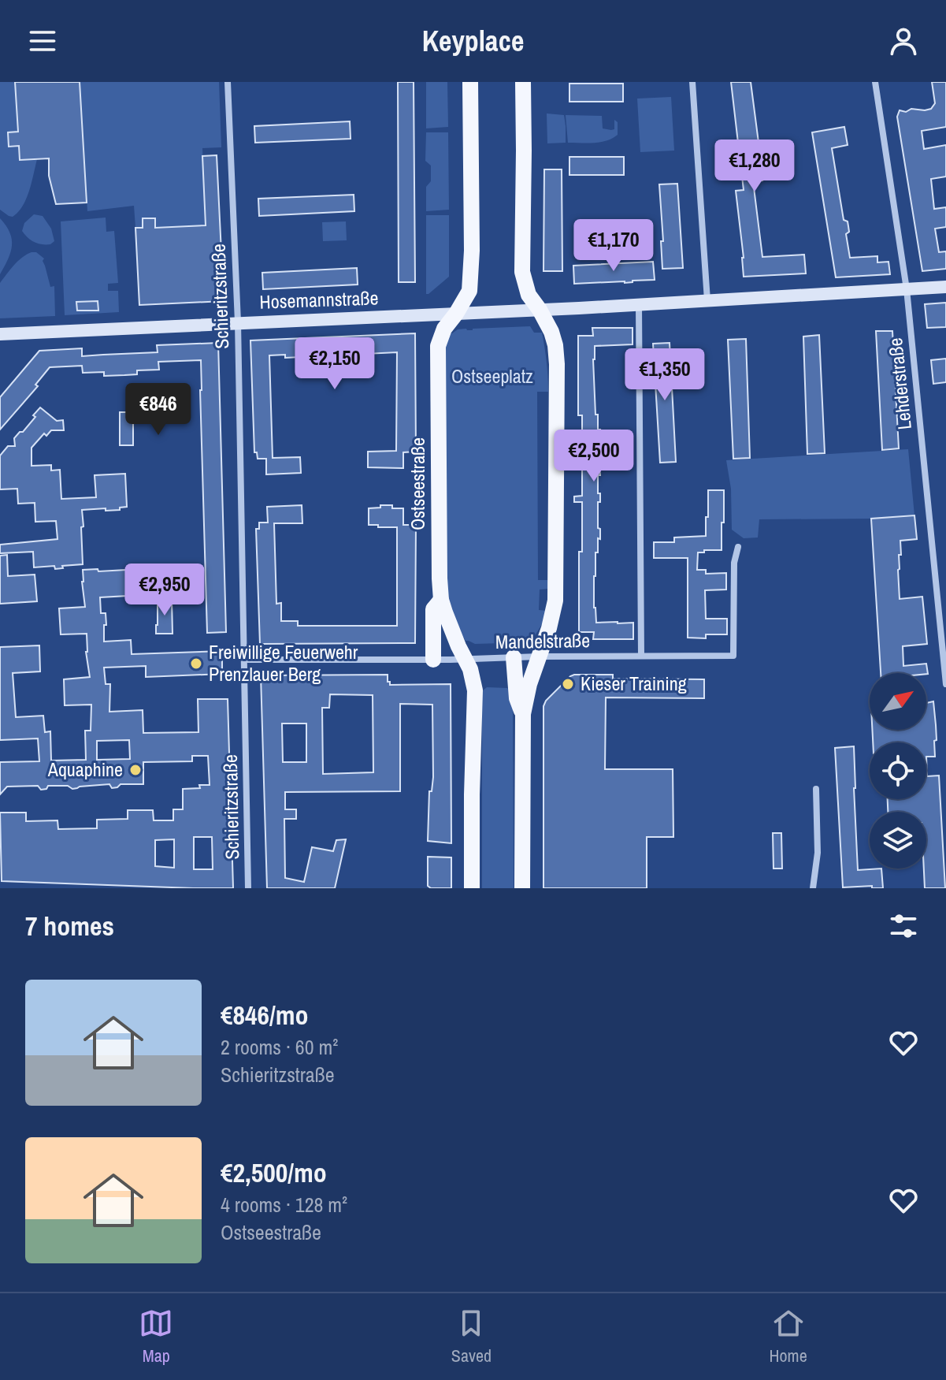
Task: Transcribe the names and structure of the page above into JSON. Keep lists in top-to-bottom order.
{
  "streets": {
    "main road": ["Ostseestraße"],
    "street": [
      "Schieritzstraße",
      "Hosemannstraße",
      "Lehderstraße",
      "Mandelstraße"
    ]
  },
  "crossings": [
    ["Schieritzstraße", "Hosemannstraße"],
    ["Schieritzstraße", "Mandelstraße"],
    ["Hosemannstraße", "Lehderstraße"],
    ["Hosemannstraße", "Ostseestraße"],
    ["Ostseestraße", "Mandelstraße"]
  ],
  "parks": ["Ostseeplatz"],
  "places": ["Freiwillige Feuerwehr Prenzlauer Berg", "Kieser Training", "Aquaphine"],
  "north": "top right",
  "page": {
    "header": "Keyplace",
    "price": [
      "€1,280",
      "€1,170",
      "€2,150",
      "€1,350",
      "€846",
      "€2,500",
      "€2,950"
    ],
    "heading": "7 homes",
    "list": [
      {
        "name": "€846/mo",
        "note": "2 rooms · 60 m² · Schieritzstraße"
      },
      {
        "name": "€2,500/mo",
        "note": "4 rooms · 128 m² · Ostseestraße"
      }
    ],
    "tabs": ["Map", "Saved", "Home"]
  }
}
